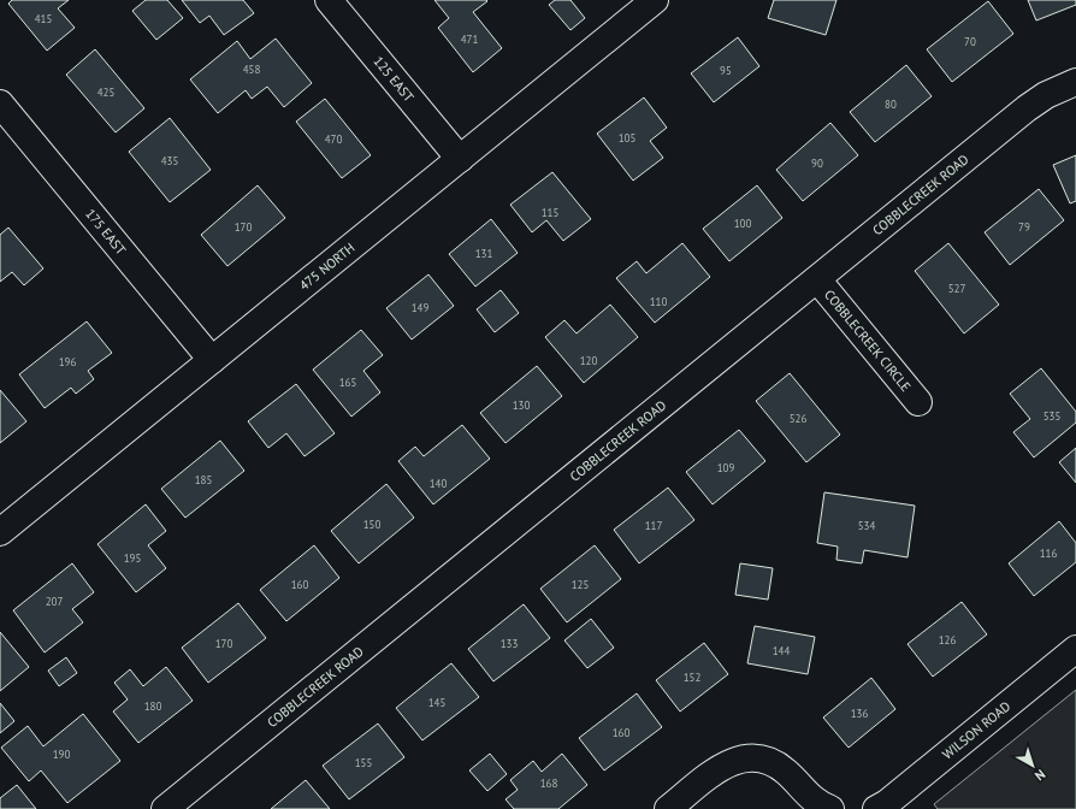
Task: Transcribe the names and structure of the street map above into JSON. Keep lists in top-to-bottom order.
{
  "streets": {
    "street": [
      "125 EAST",
      "COBBLECREEK ROAD",
      "175 EAST",
      "475 NORTH",
      "COBBLECREEK CIRCLE",
      "WILSON ROAD"
    ]
  },
  "crossings": [
    ["125 EAST", "475 NORTH"],
    ["COBBLECREEK ROAD", "COBBLECREEK CIRCLE"],
    ["175 EAST", "475 NORTH"]
  ],
  "house_numbers": [
    "415",
    "471",
    "70",
    "458",
    "95",
    "425",
    "80",
    "105",
    "470",
    "435",
    "90",
    "115",
    "100",
    "170",
    "79",
    "131",
    "527",
    "110",
    "149",
    "120",
    "196",
    "165",
    "130",
    "535",
    "526",
    "109",
    "185",
    "140",
    "150",
    "117",
    "534",
    "116",
    "195",
    "160",
    "125",
    "207",
    "126",
    "170",
    "133",
    "144",
    "152",
    "145",
    "180",
    "136",
    "160",
    "190",
    "155",
    "168"
  ],
  "north": "bottom right"
}
